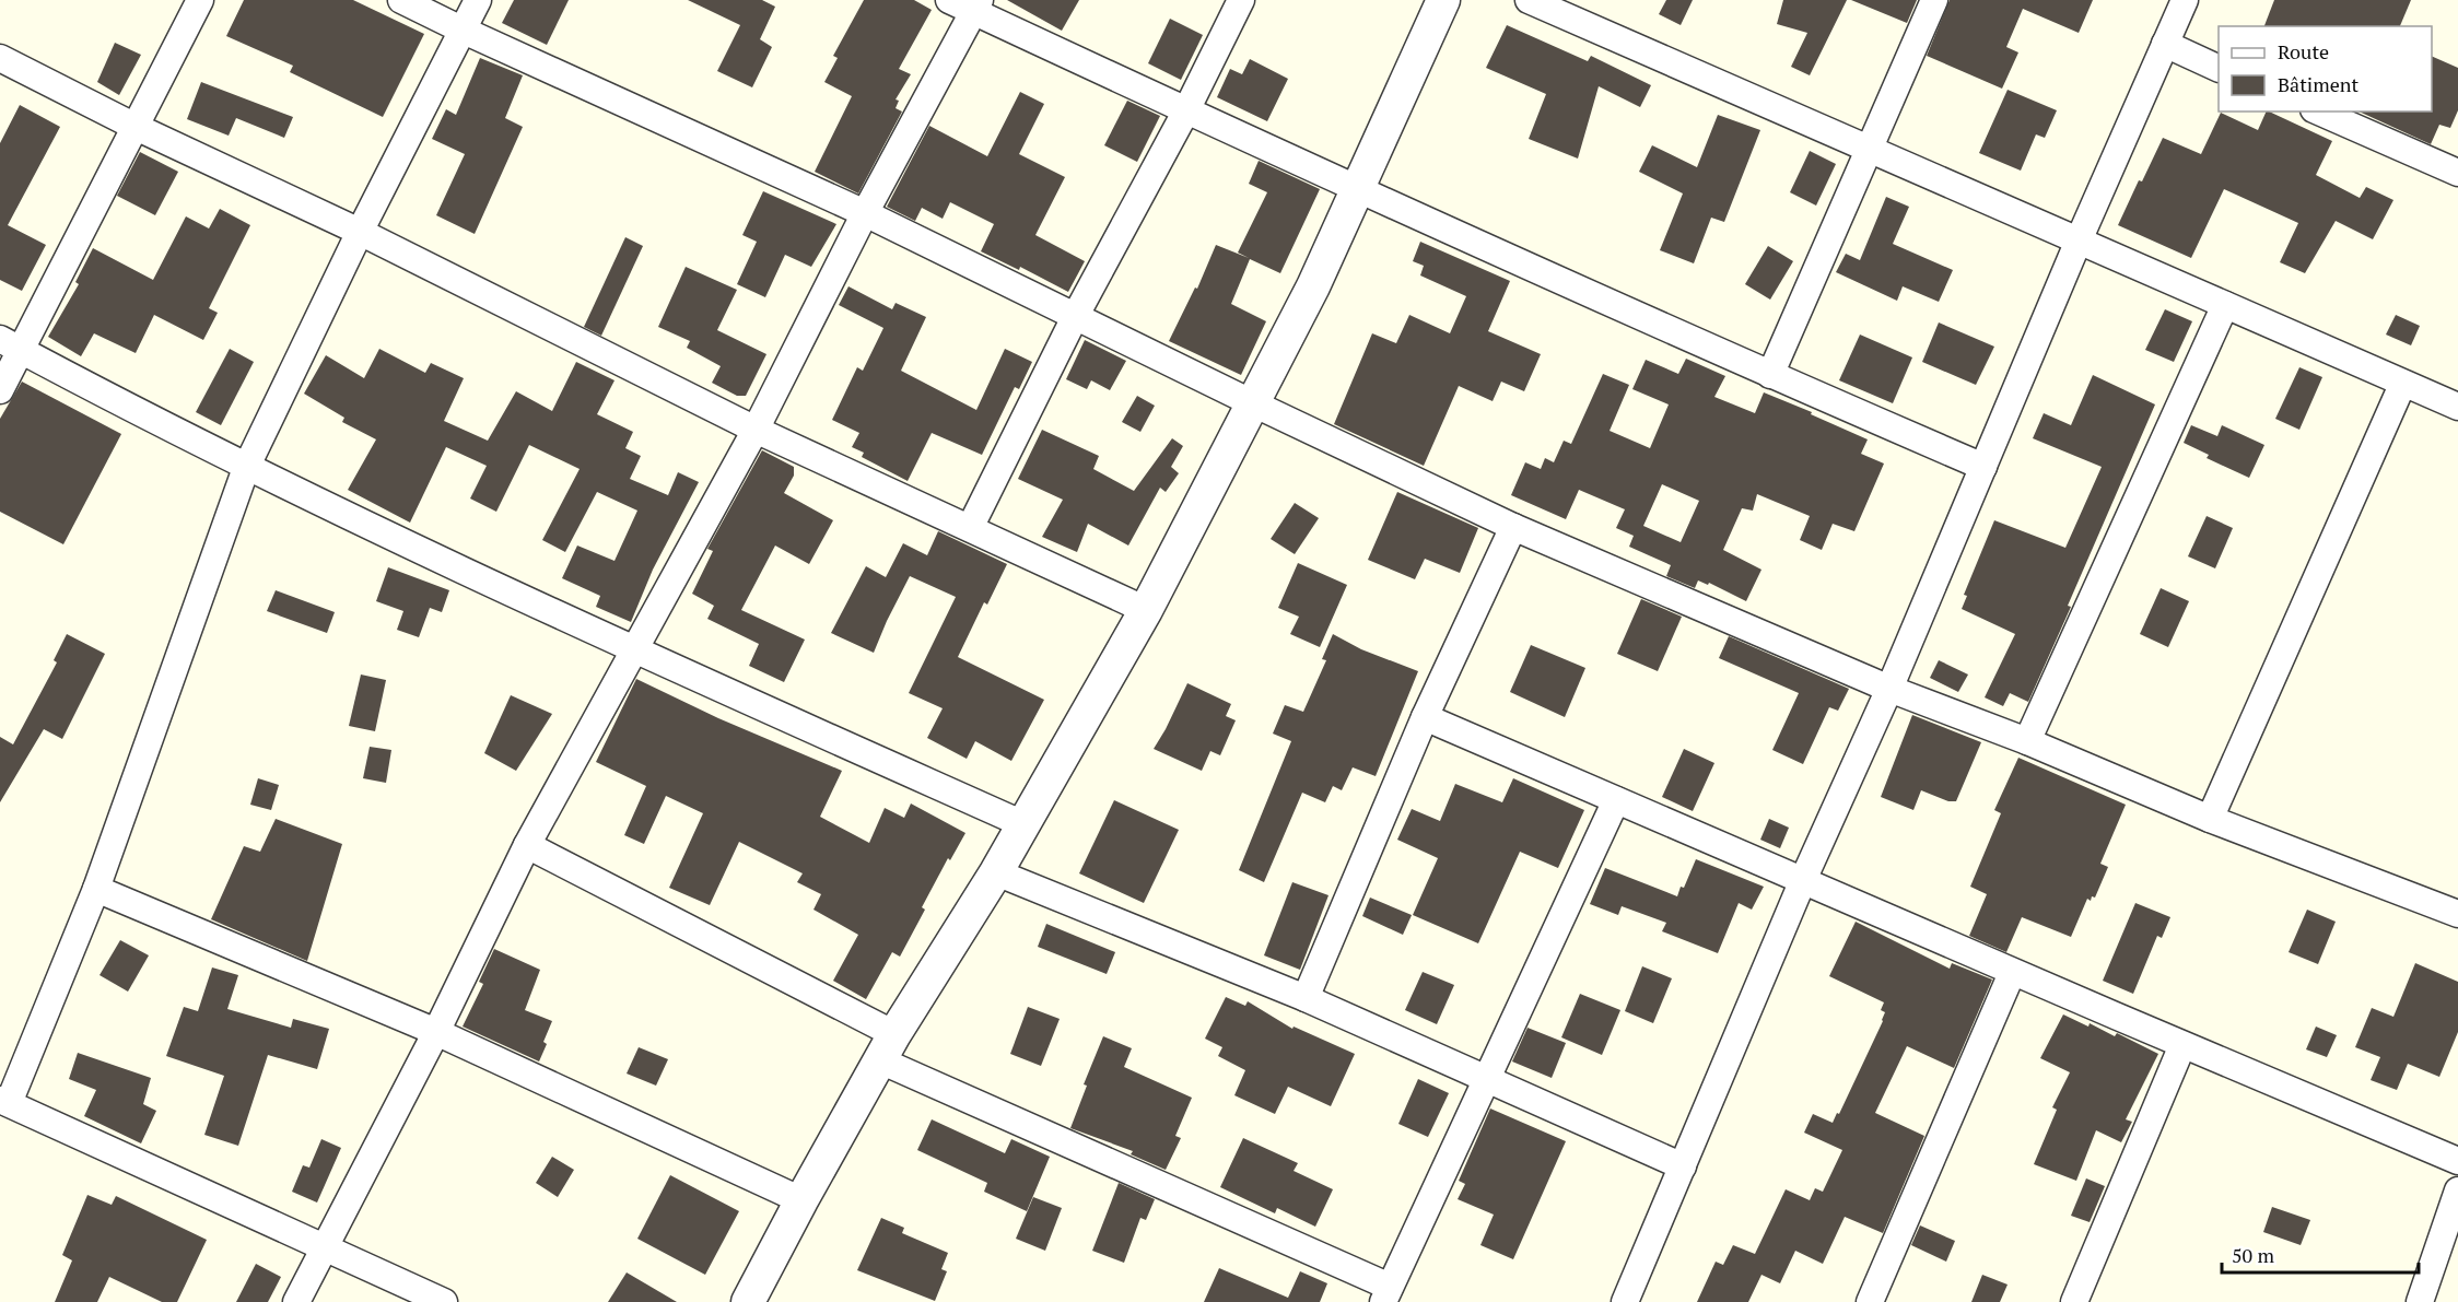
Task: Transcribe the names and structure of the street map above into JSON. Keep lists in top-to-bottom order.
{
  "legend": ["Route", "Bâtiment"],
  "scale_bar": "50 m"
}
